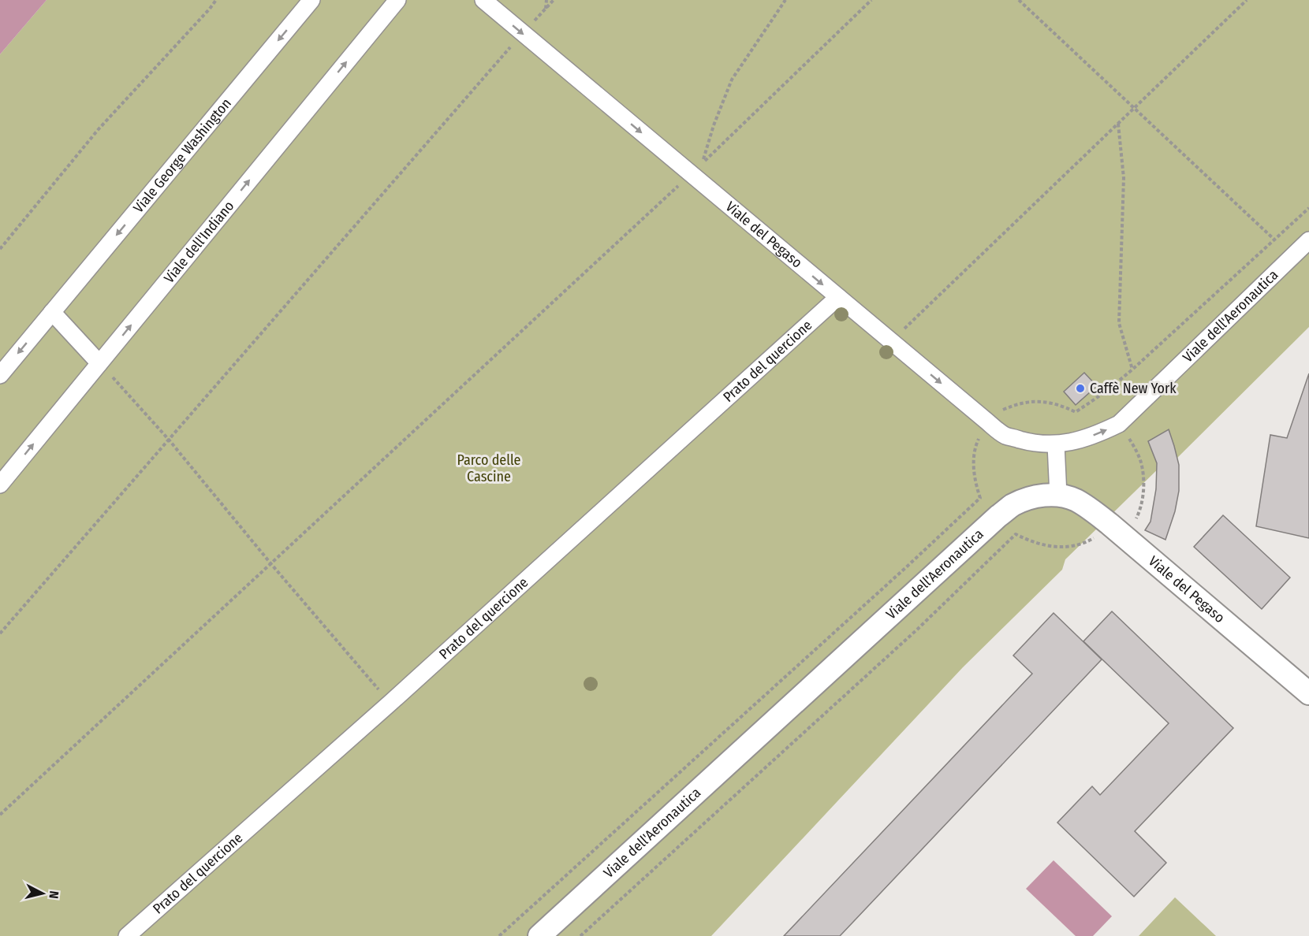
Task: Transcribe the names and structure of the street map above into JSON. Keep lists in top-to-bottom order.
{
  "streets": {
    "street": [
      "Viale George Washington",
      "Viale del Pegaso",
      "Viale dell'Indiano",
      "Viale dell'Aeronautica",
      "Prato del quercione"
    ]
  },
  "crossings": [
    ["Viale del Pegaso", "Viale dell'Aeronautica"],
    ["Viale del Pegaso", "Prato del quercione"]
  ],
  "one_way": ["Viale George Washington", "Viale del Pegaso", "Viale dell'Indiano"],
  "parks": ["Parco delle Cascine"],
  "places": ["Caffè New York"],
  "north": "right"
}
